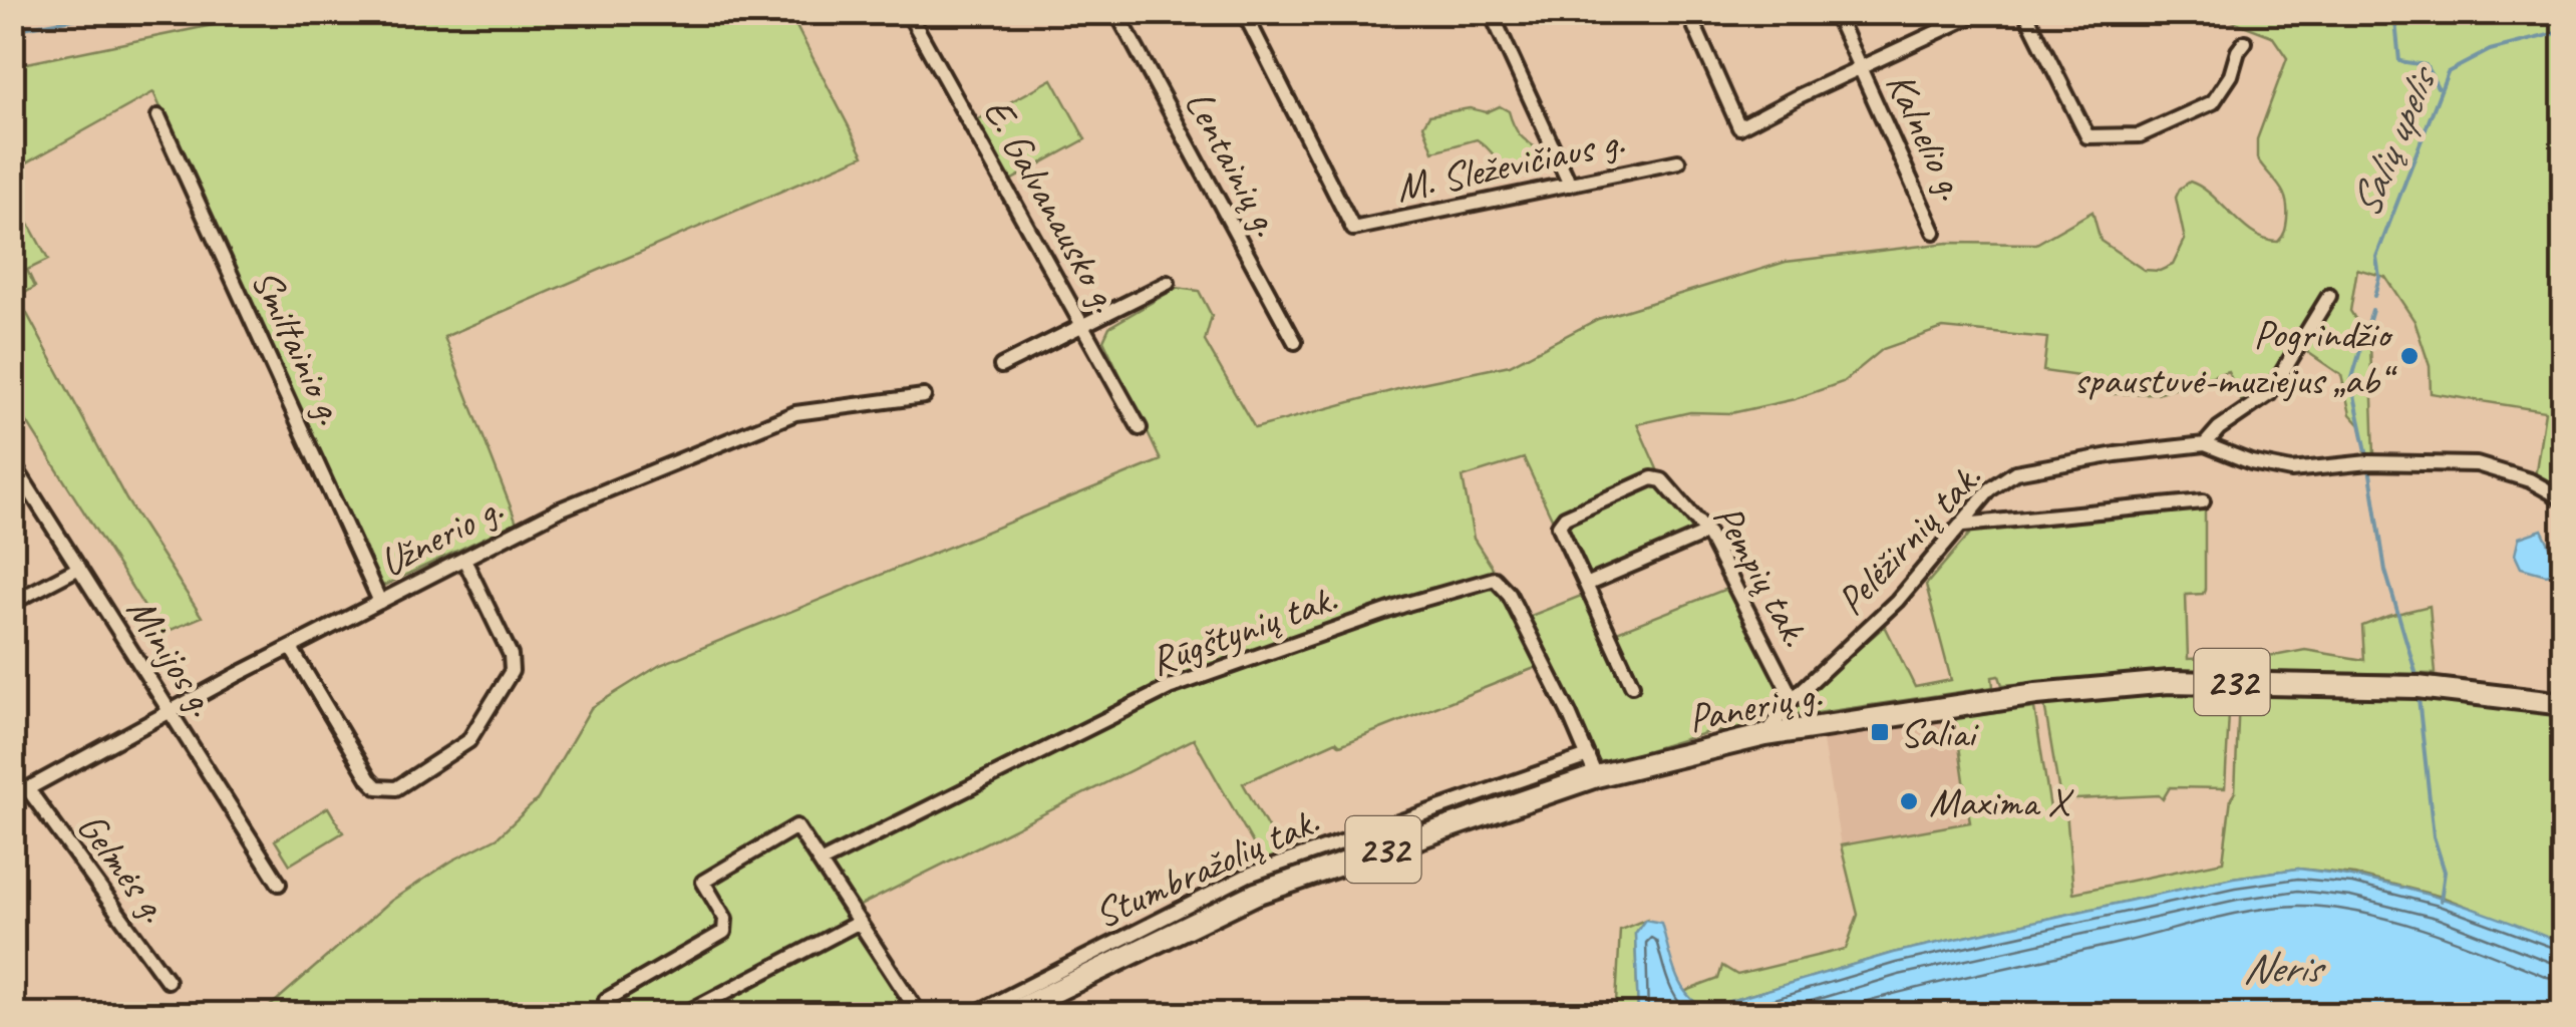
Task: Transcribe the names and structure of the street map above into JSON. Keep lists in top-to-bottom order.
{
  "streets": {
    "main road": ["232", "Panerių g."],
    "street": [
      "Kalnelio g.",
      "Lentainių g.",
      "M. Sleževičiaus g.",
      "E. Galvanausko g.",
      "Smiltainio g.",
      "Užnerio g.",
      "Pelėžirnių tak.",
      "Pempių tak.",
      "Rūgštynių tak.",
      "Minijos g.",
      "Gelmės g.",
      "Stumbražolių tak."
    ]
  },
  "crossings": [
    ["Smiltainio g.", "Užnerio g."],
    ["Užnerio g.", "Minijos g."],
    ["Užnerio g.", "Gelmės g."],
    ["Pelėžirnių tak.", "Pempių tak."],
    ["Pelėžirnių tak.", "Panerių g."],
    ["Rūgštynių tak.", "Panerių g."],
    ["Rūgštynių tak.", "Stumbražolių tak."]
  ],
  "water": ["Salių upelis", "Neris"],
  "places": {
    "other": ["Pogrindžio spaustuvė-muziejus „ab“", "Maxima X"],
    "transit": ["Saliai"]
  }
}
